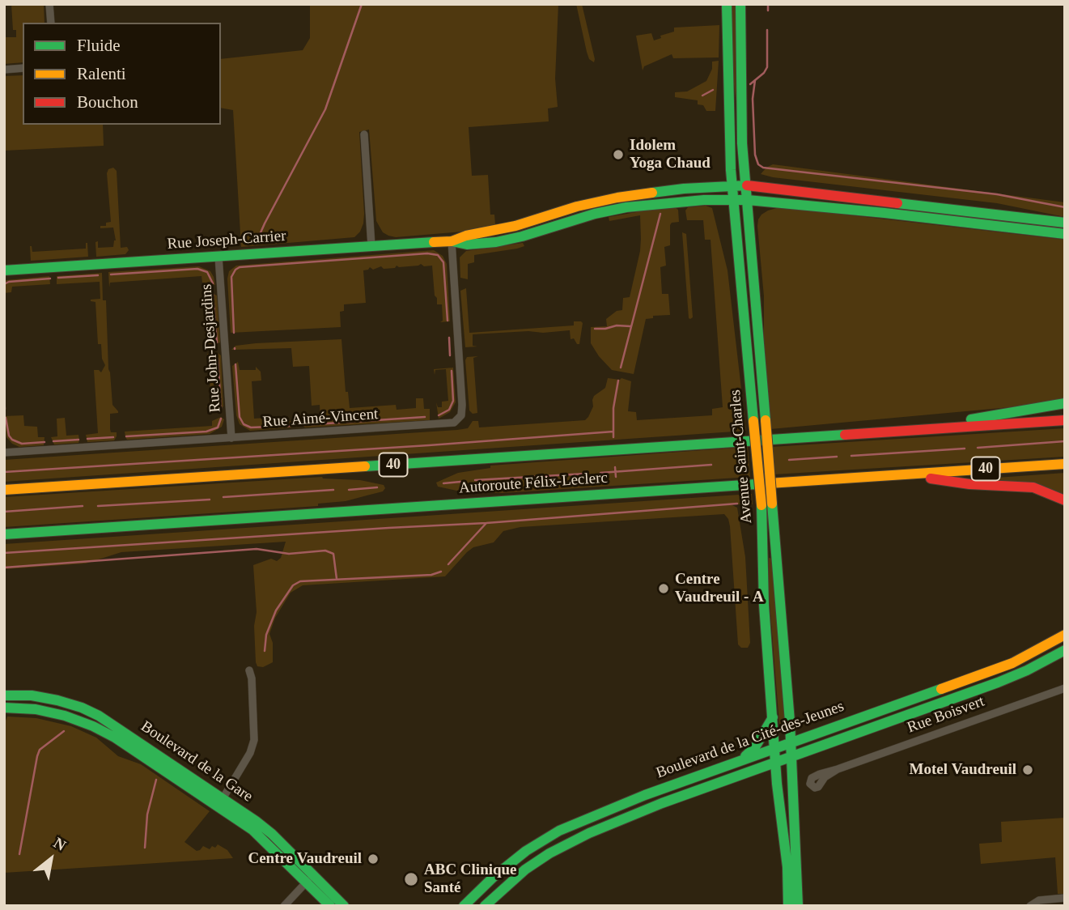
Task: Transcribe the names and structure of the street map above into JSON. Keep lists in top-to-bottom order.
{
  "streets": {
    "main road": [
      "Rue Joseph-Carrier",
      "Avenue Saint-Charles",
      "40",
      "Autoroute Félix-Leclerc",
      "Boulevard de la Cité-des-Jeunes",
      "Boulevard de la Gare"
    ],
    "street": ["Rue John-Desjardins", "Rue Aimé-Vincent", "Rue Boisvert"]
  },
  "crossings": [
    ["Rue Joseph-Carrier", "Rue John-Desjardins"],
    ["Rue Joseph-Carrier", "Rue Aimé-Vincent"],
    ["Rue Joseph-Carrier", "Avenue Saint-Charles"],
    ["Rue John-Desjardins", "Rue Aimé-Vincent"],
    ["Avenue Saint-Charles", "Boulevard de la Cité-des-Jeunes"]
  ],
  "places": [
    "Idolem Yoga Chaud",
    "Centre Vaudreuil - A",
    "Motel Vaudreuil",
    "Centre Vaudreuil",
    "ABC Clinique Santé"
  ],
  "legend": ["Fluide", "Ralenti", "Bouchon"],
  "north": "top right"
}
